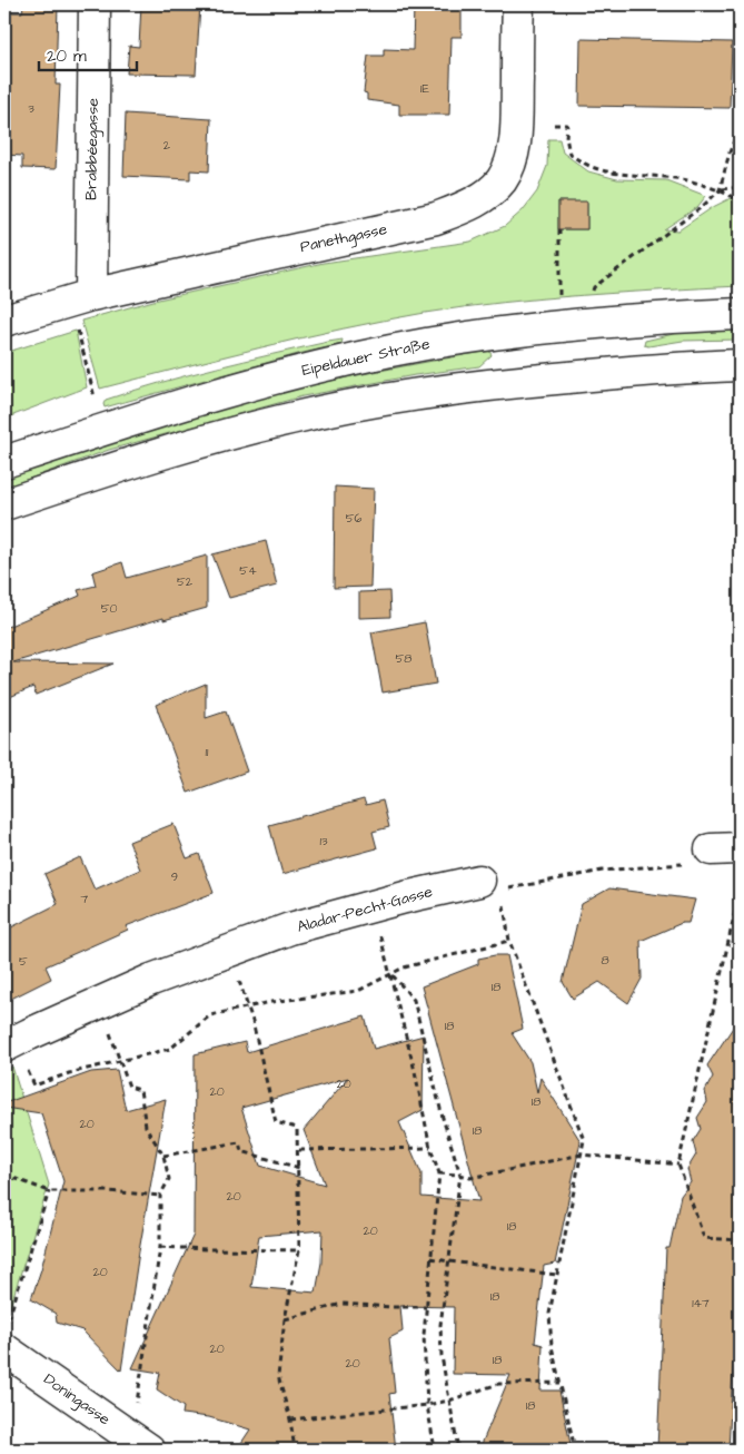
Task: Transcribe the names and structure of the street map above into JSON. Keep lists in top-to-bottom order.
{
  "streets": {
    "street": [
      "Brabbéegasse",
      "Panethgasse",
      "Eipeldauer Straße",
      "Aladar-Pecht-Gasse",
      "Doningasse"
    ]
  },
  "crossings": [
    ["Brabbéegasse", "Panethgasse"]
  ],
  "house_numbers": [
    "1E",
    "3",
    "2",
    "56",
    "54",
    "52",
    "50",
    "58",
    "11",
    "13",
    "9",
    "7",
    "8",
    "5",
    "18",
    "18",
    "20",
    "20",
    "18",
    "20",
    "18",
    "20",
    "18",
    "20",
    "20",
    "18",
    "147",
    "20",
    "18",
    "20",
    "18"
  ],
  "scale_bar": "20 m"
}
